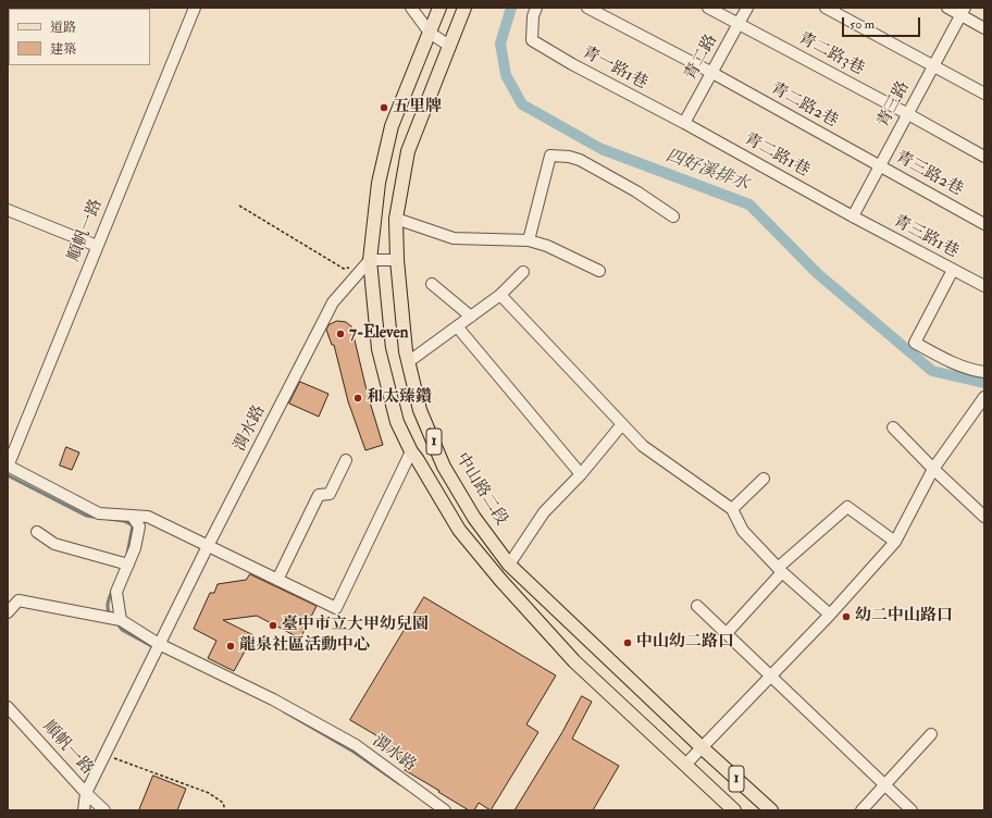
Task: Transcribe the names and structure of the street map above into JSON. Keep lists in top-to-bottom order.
{
  "streets": {
    "main road": ["1", "中山路二段"],
    "street": [
      "青二路3巷",
      "青二路",
      "青一路1巷",
      "青三路",
      "青二路2巷",
      "青二路1巷",
      "青三路2巷",
      "順帆一路",
      "青三路1巷",
      "渭水路"
    ]
  },
  "crossings": [
    ["青二路3巷", "青二路"],
    ["青二路3巷", "青三路"],
    ["青二路", "青一路1巷"],
    ["青二路", "青二路2巷"],
    ["青二路", "青二路1巷"],
    ["青一路1巷", "青二路1巷"],
    ["青三路", "青二路2巷"],
    ["青三路", "青二路1巷"],
    ["青三路", "青三路2巷"],
    ["青三路", "青三路1巷"],
    ["青二路2巷", "青三路2巷"],
    ["青二路1巷", "青三路1巷"],
    ["順帆一路", "渭水路"],
    ["渭水路", "1"]
  ],
  "water": ["四好溪排水"],
  "places": [
    "五里牌",
    "7-Eleven",
    "和太臻鑽",
    "幼二中山路口",
    "臺中市立大甲幼兒園",
    "中山幼二路口",
    "龍泉社區活動中心"
  ],
  "legend": ["道路", "建築"],
  "scale_bar": "50 m"
}
